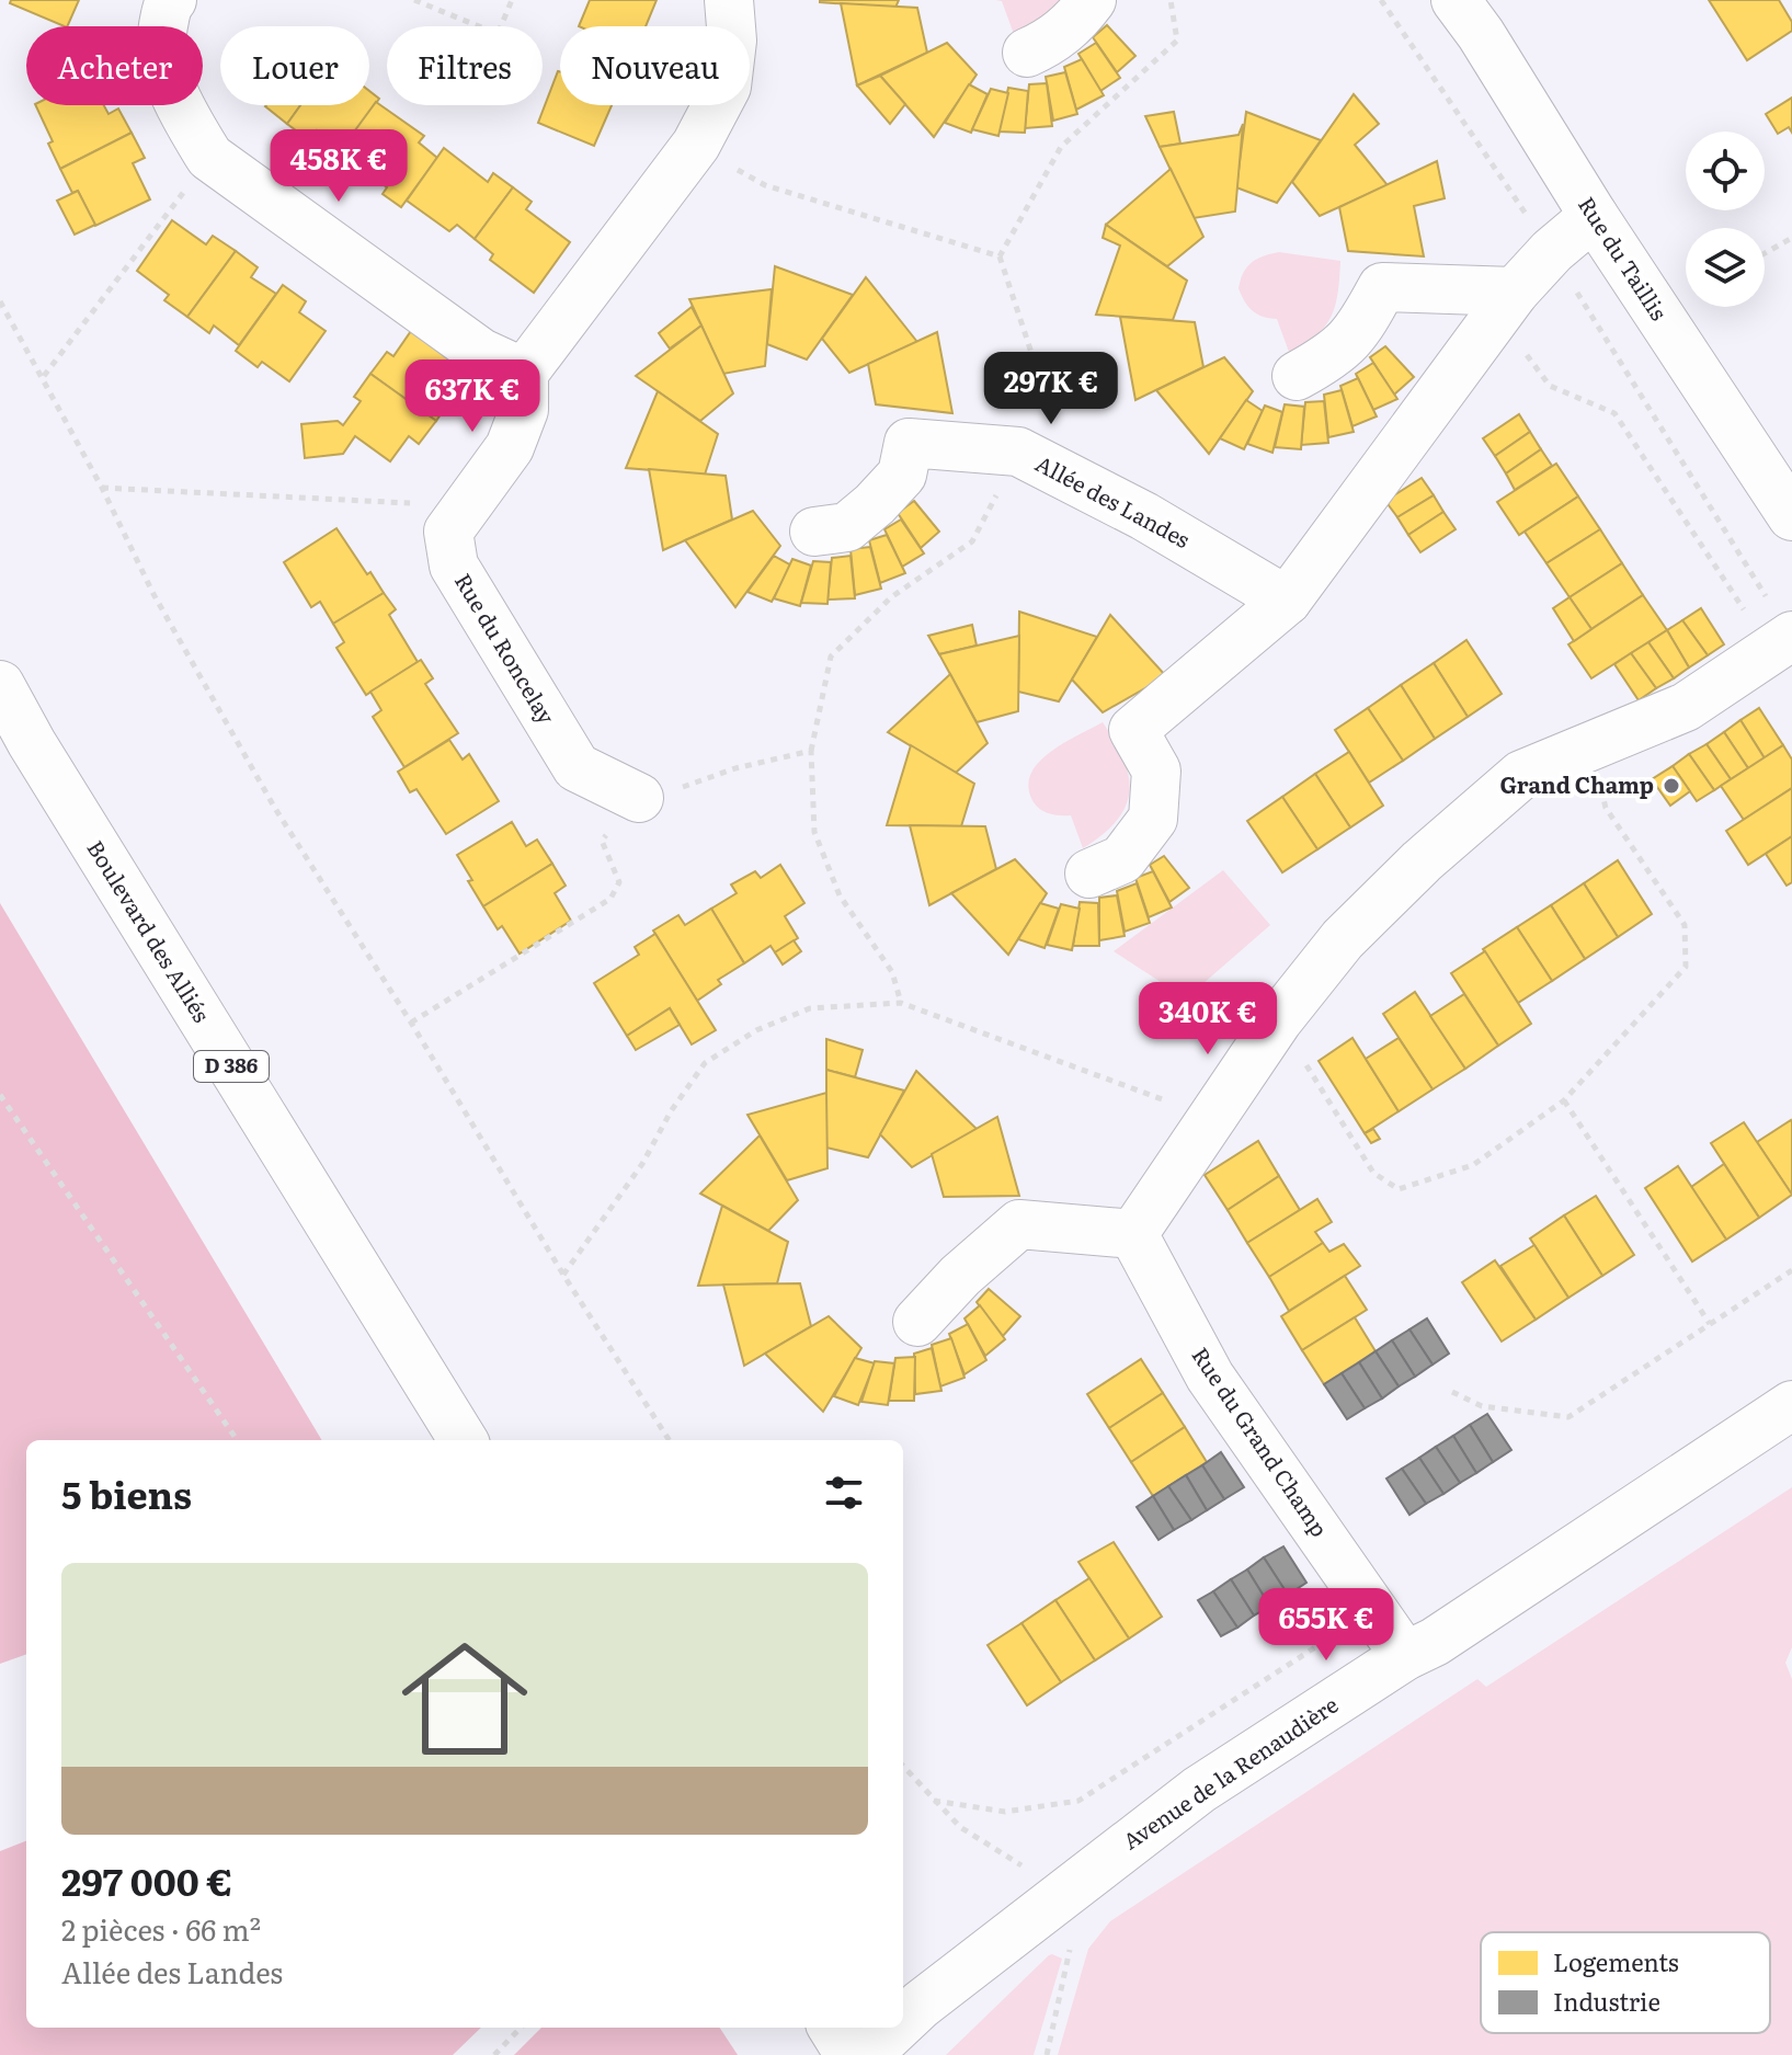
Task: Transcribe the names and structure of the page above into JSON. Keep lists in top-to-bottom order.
{
  "streets": {
    "street": [
      "Rue du Taillis",
      "Allée des Landes",
      "Rue du Roncelay",
      "Boulevard des Alliés",
      "D 386",
      "Rue du Grand Champ",
      "Avenue de la Renaudière"
    ]
  },
  "crossings": [
    ["Rue du Grand Champ", "Avenue de la Renaudière"]
  ],
  "places": ["Grand Champ"],
  "legend": ["Logements", "Industrie"],
  "page": {
    "chip": [
      "Acheter",
      "Louer",
      "Filtres",
      "Nouveau"
    ],
    "price": [
      "458K €",
      "297K €",
      "637K €",
      "340K €",
      "655K €"
    ],
    "heading": "5 biens",
    "list": [
      {
        "name": "297 000 €",
        "note": "2 pièces · 66 m² · Allée des Landes"
      }
    ]
  }
}
